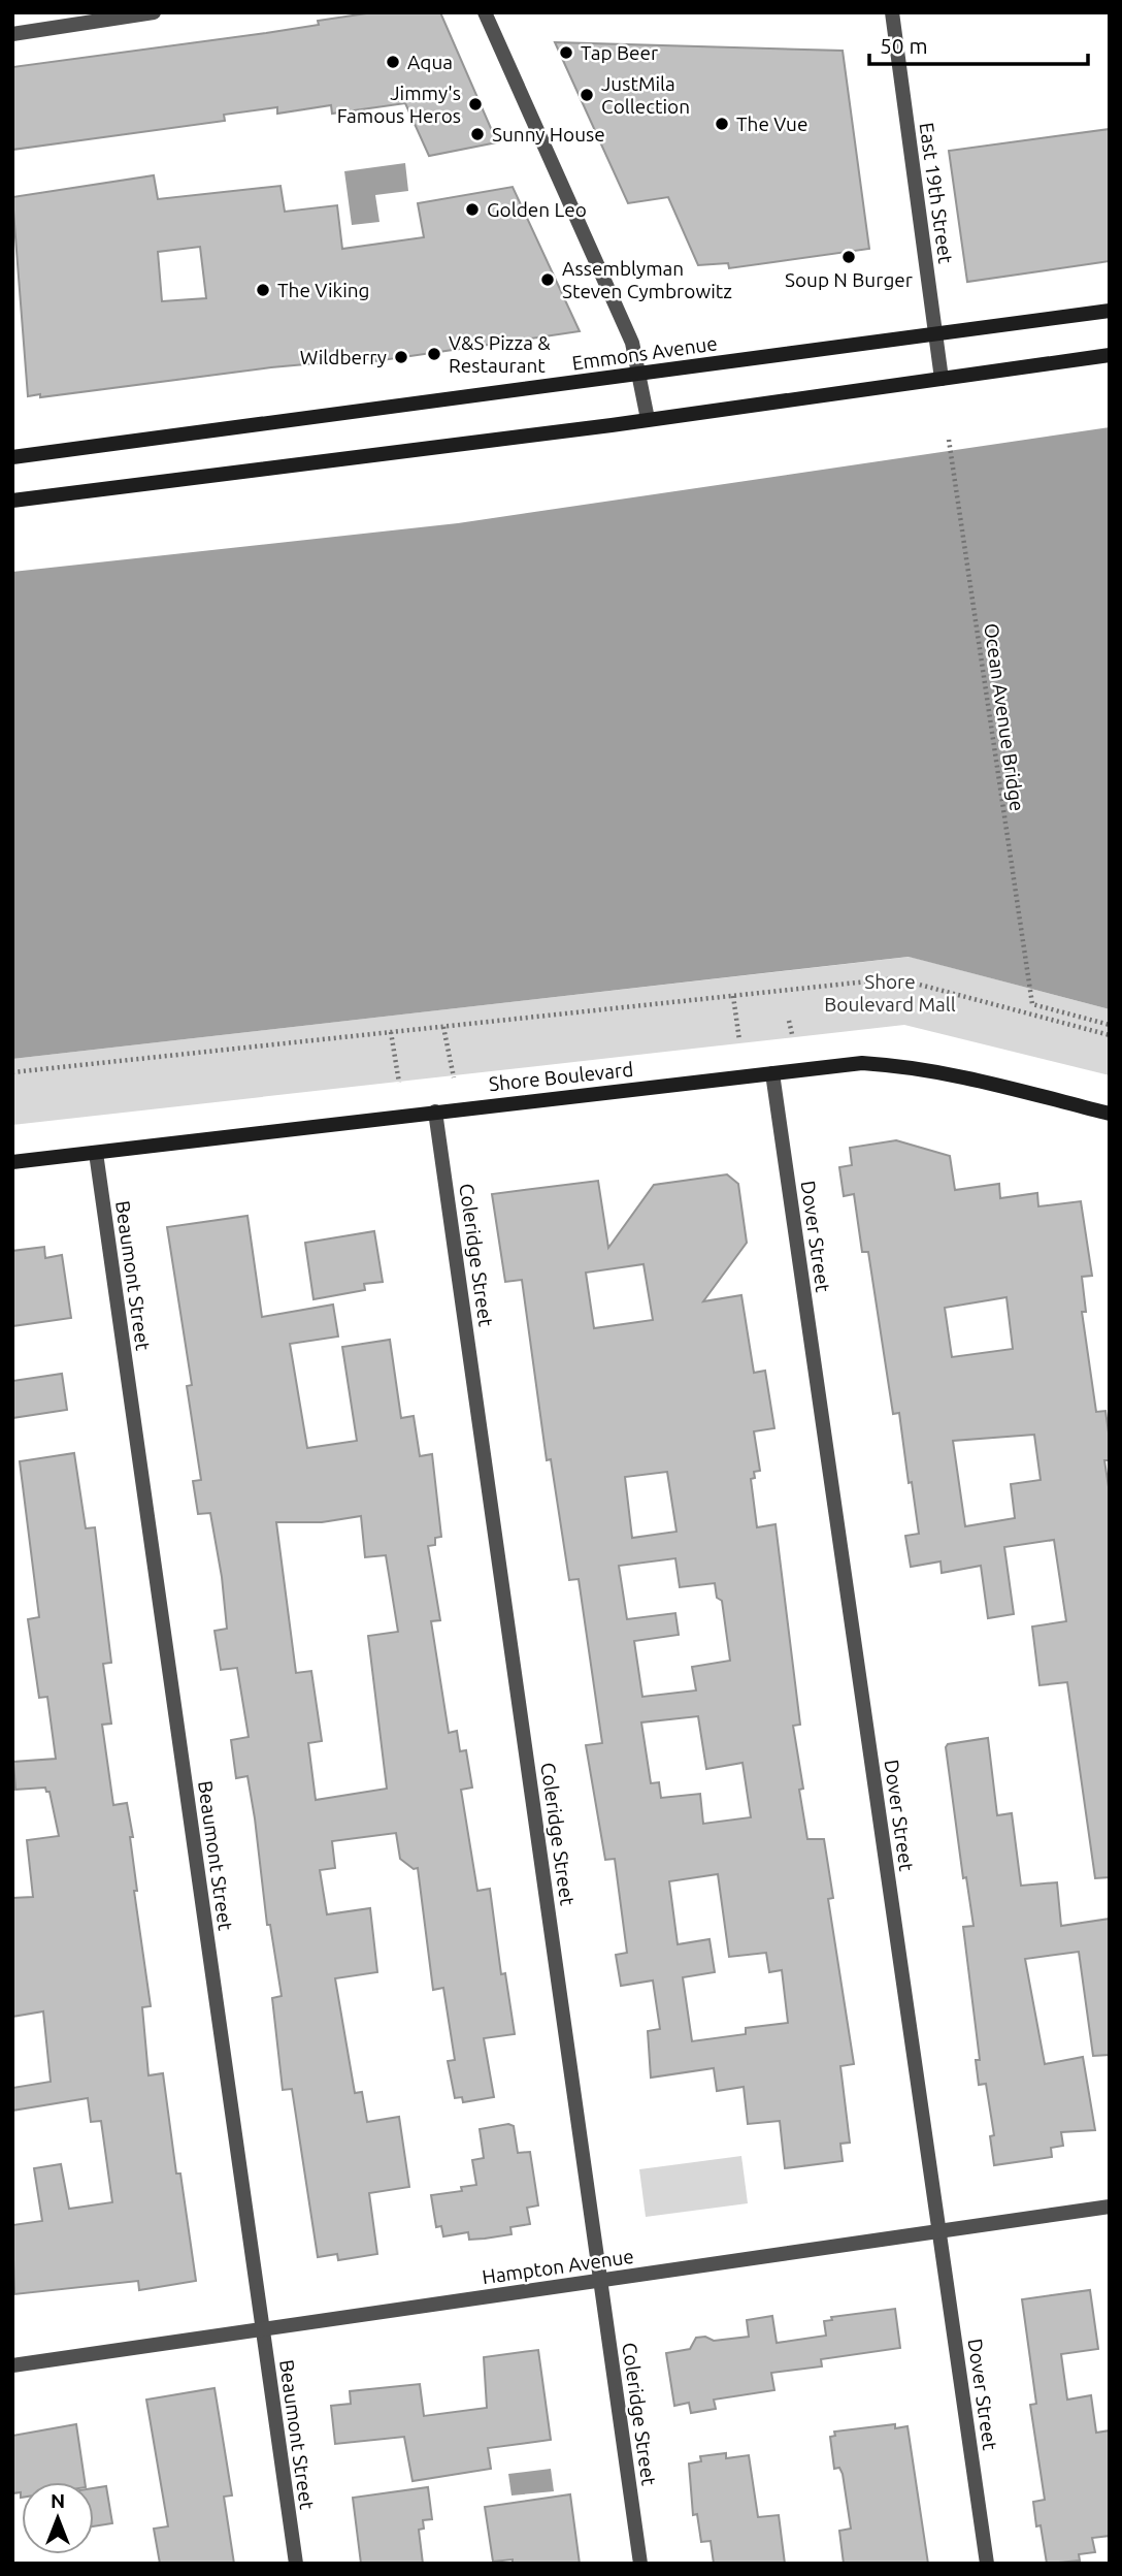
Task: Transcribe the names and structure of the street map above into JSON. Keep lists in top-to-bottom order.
{
  "streets": {
    "main road": ["Emmons Avenue", "Shore Boulevard"],
    "street": [
      "East 19th Street",
      "Dover Street",
      "Coleridge Street",
      "Beaumont Street",
      "Hampton Avenue"
    ],
    "path": ["Ocean Avenue Bridge"]
  },
  "crossings": [
    ["East 19th Street", "Emmons Avenue"],
    ["Shore Boulevard", "Dover Street"],
    ["Shore Boulevard", "Coleridge Street"],
    ["Shore Boulevard", "Beaumont Street"],
    ["Dover Street", "Hampton Avenue"],
    ["Coleridge Street", "Hampton Avenue"],
    ["Beaumont Street", "Hampton Avenue"]
  ],
  "parks": ["Shore Boulevard Mall"],
  "places": [
    "Tap Beer",
    "Aqua",
    "JustMila Collection",
    "Jimmy's Famous Heros",
    "The Vue",
    "Sunny House",
    "Golden Leo",
    "Soup N Burger",
    "Assemblyman Steven Cymbrowitz",
    "The Viking",
    "V&S Pizza & Restaurant",
    "Wildberry"
  ],
  "scale_bar": "50 m",
  "north": "top"
}
